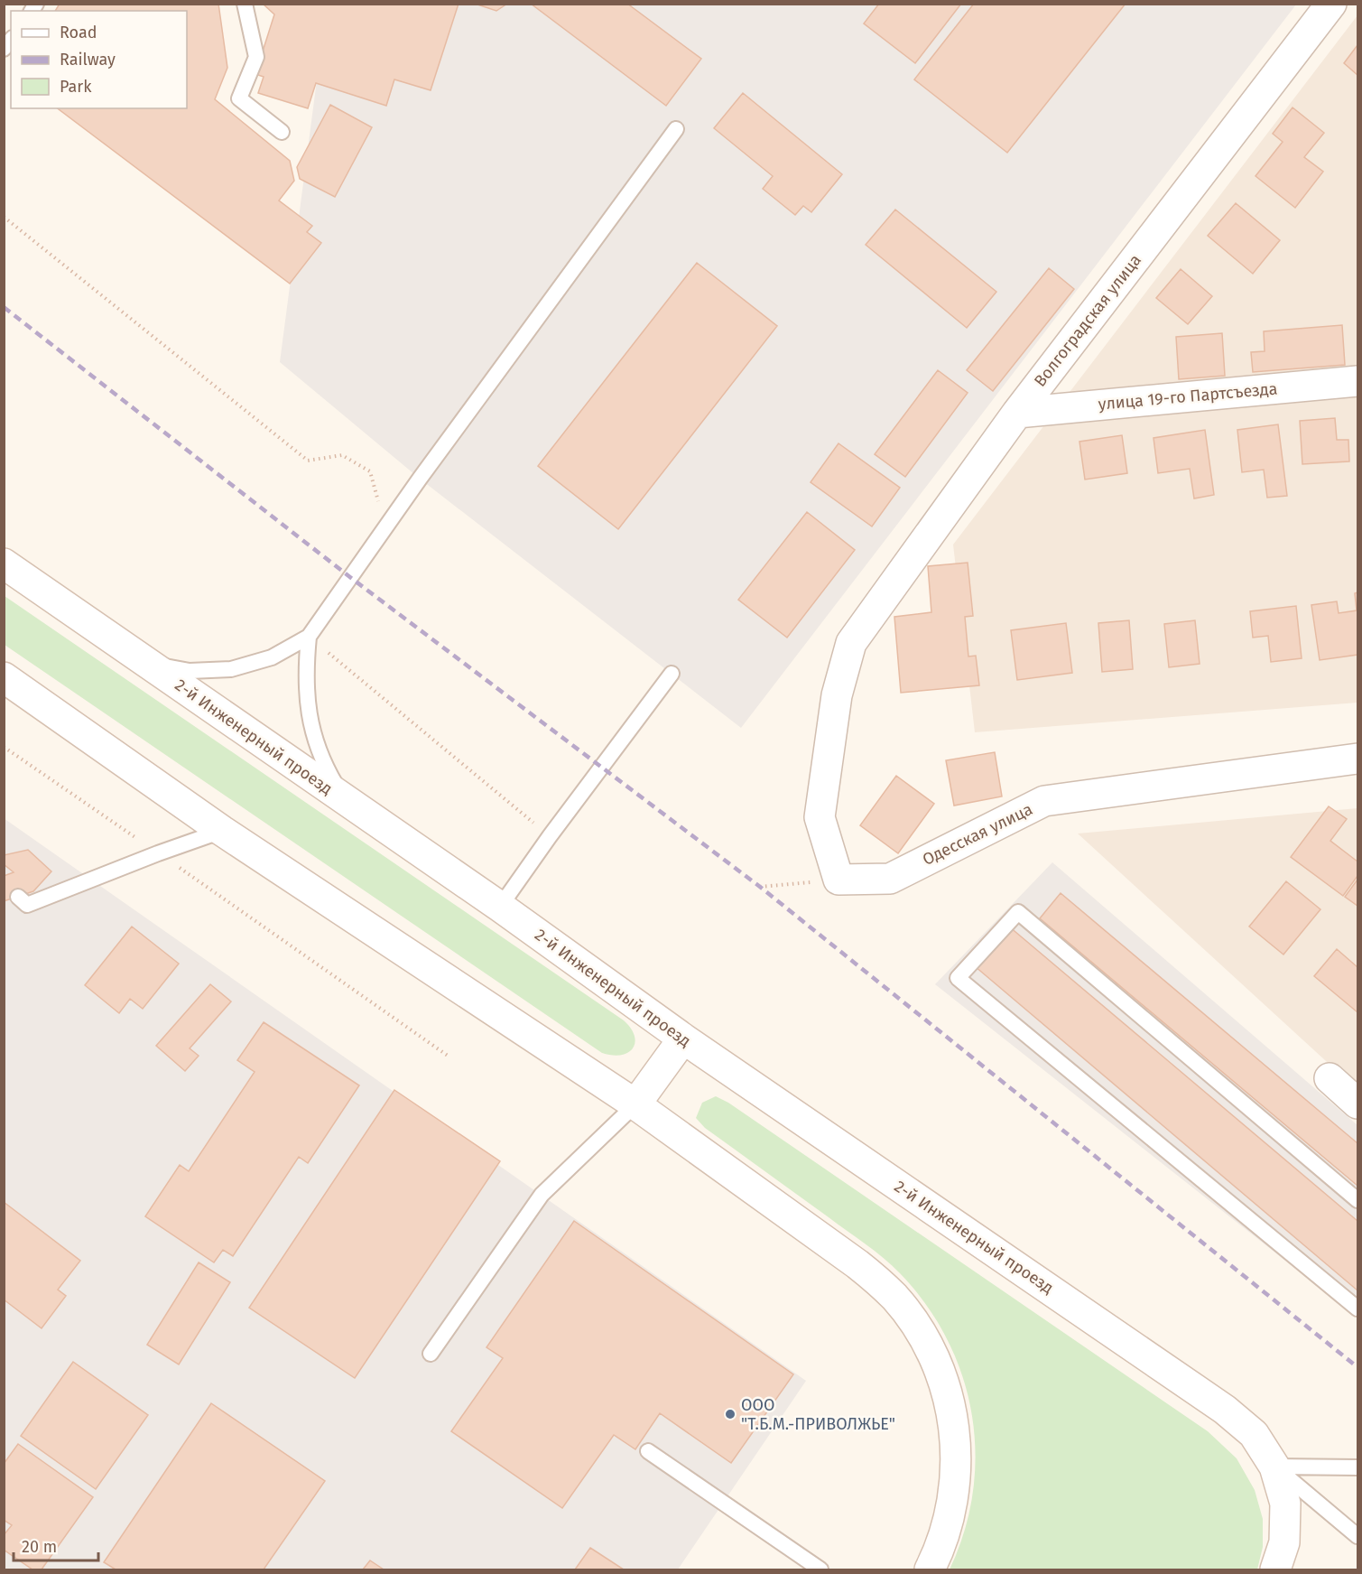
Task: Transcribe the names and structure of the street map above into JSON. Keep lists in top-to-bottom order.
{
  "streets": {
    "main road": [
      "Волгоградская улица",
      "улица 19-го Партсъезда",
      "2-й Инженерный проезд",
      "Одесская улица"
    ]
  },
  "crossings": [
    ["Волгоградская улица", "улица 19-го Партсъезда"],
    ["Волгоградская улица", "Одесская улица"]
  ],
  "places": ["ООО \"Т.Б.М.-ПРИВОЛЖЬЕ\""],
  "legend": ["Road", "Railway", "Park"],
  "scale_bar": "20 m"
}
